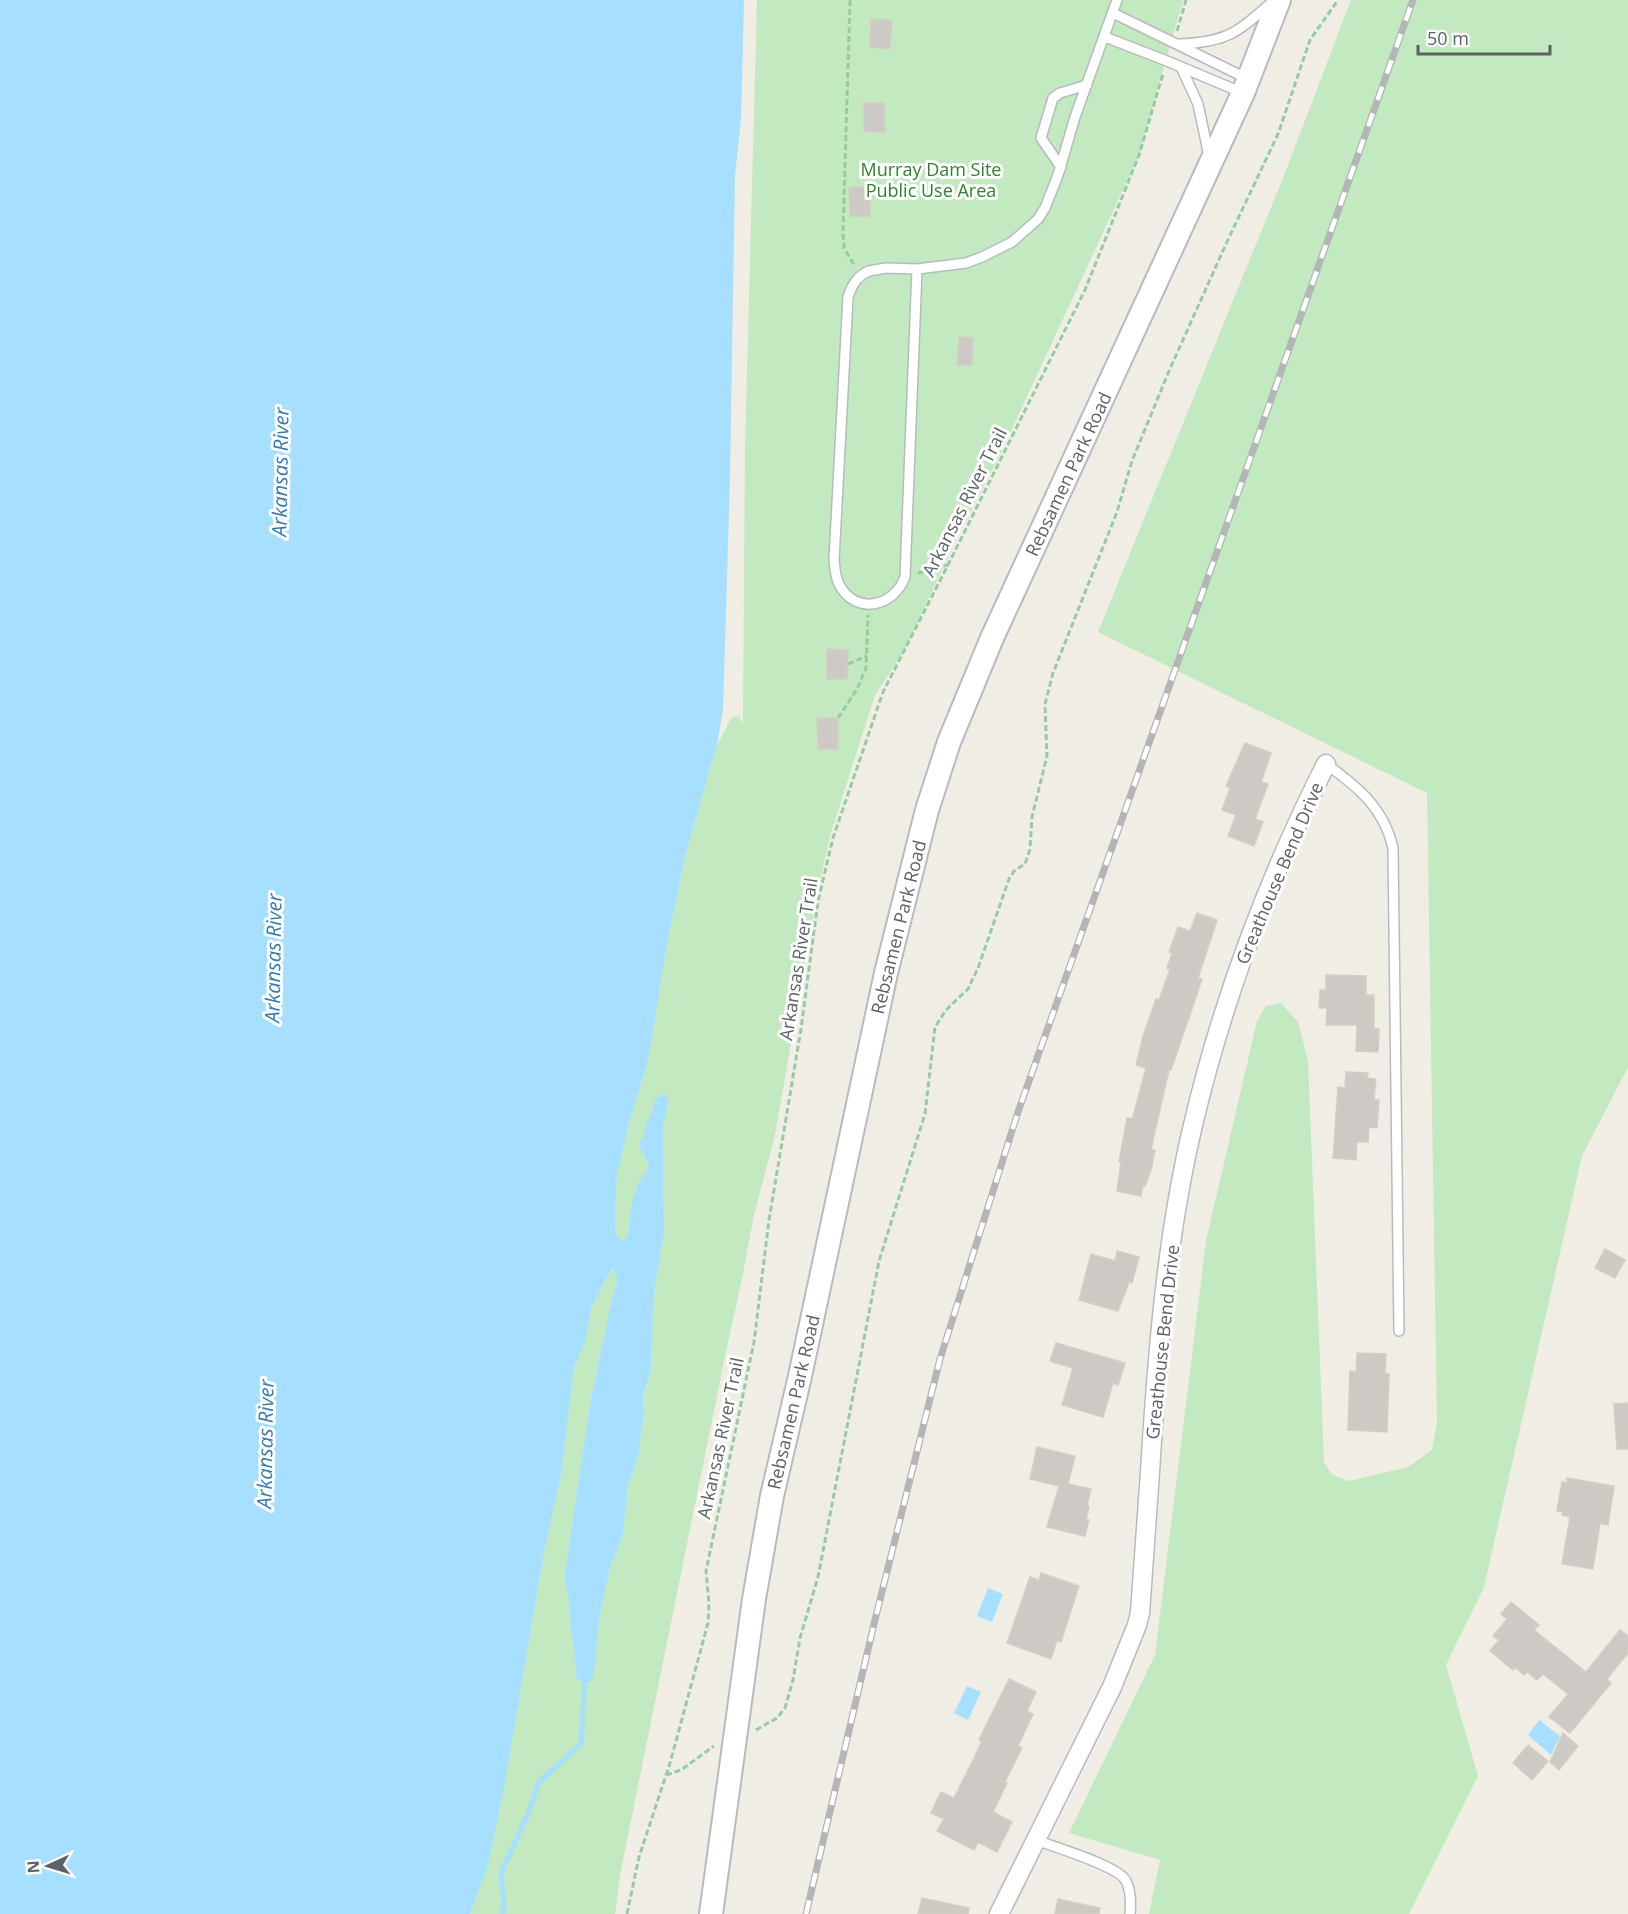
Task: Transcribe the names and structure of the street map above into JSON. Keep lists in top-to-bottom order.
{
  "streets": {
    "street": ["Rebsamen Park Road", "Greathouse Bend Drive"],
    "path": ["Arkansas River Trail"]
  },
  "water": ["Arkansas River"],
  "parks": ["Murray Dam Site Public Use Area"],
  "scale_bar": "50 m",
  "north": "left"
}
